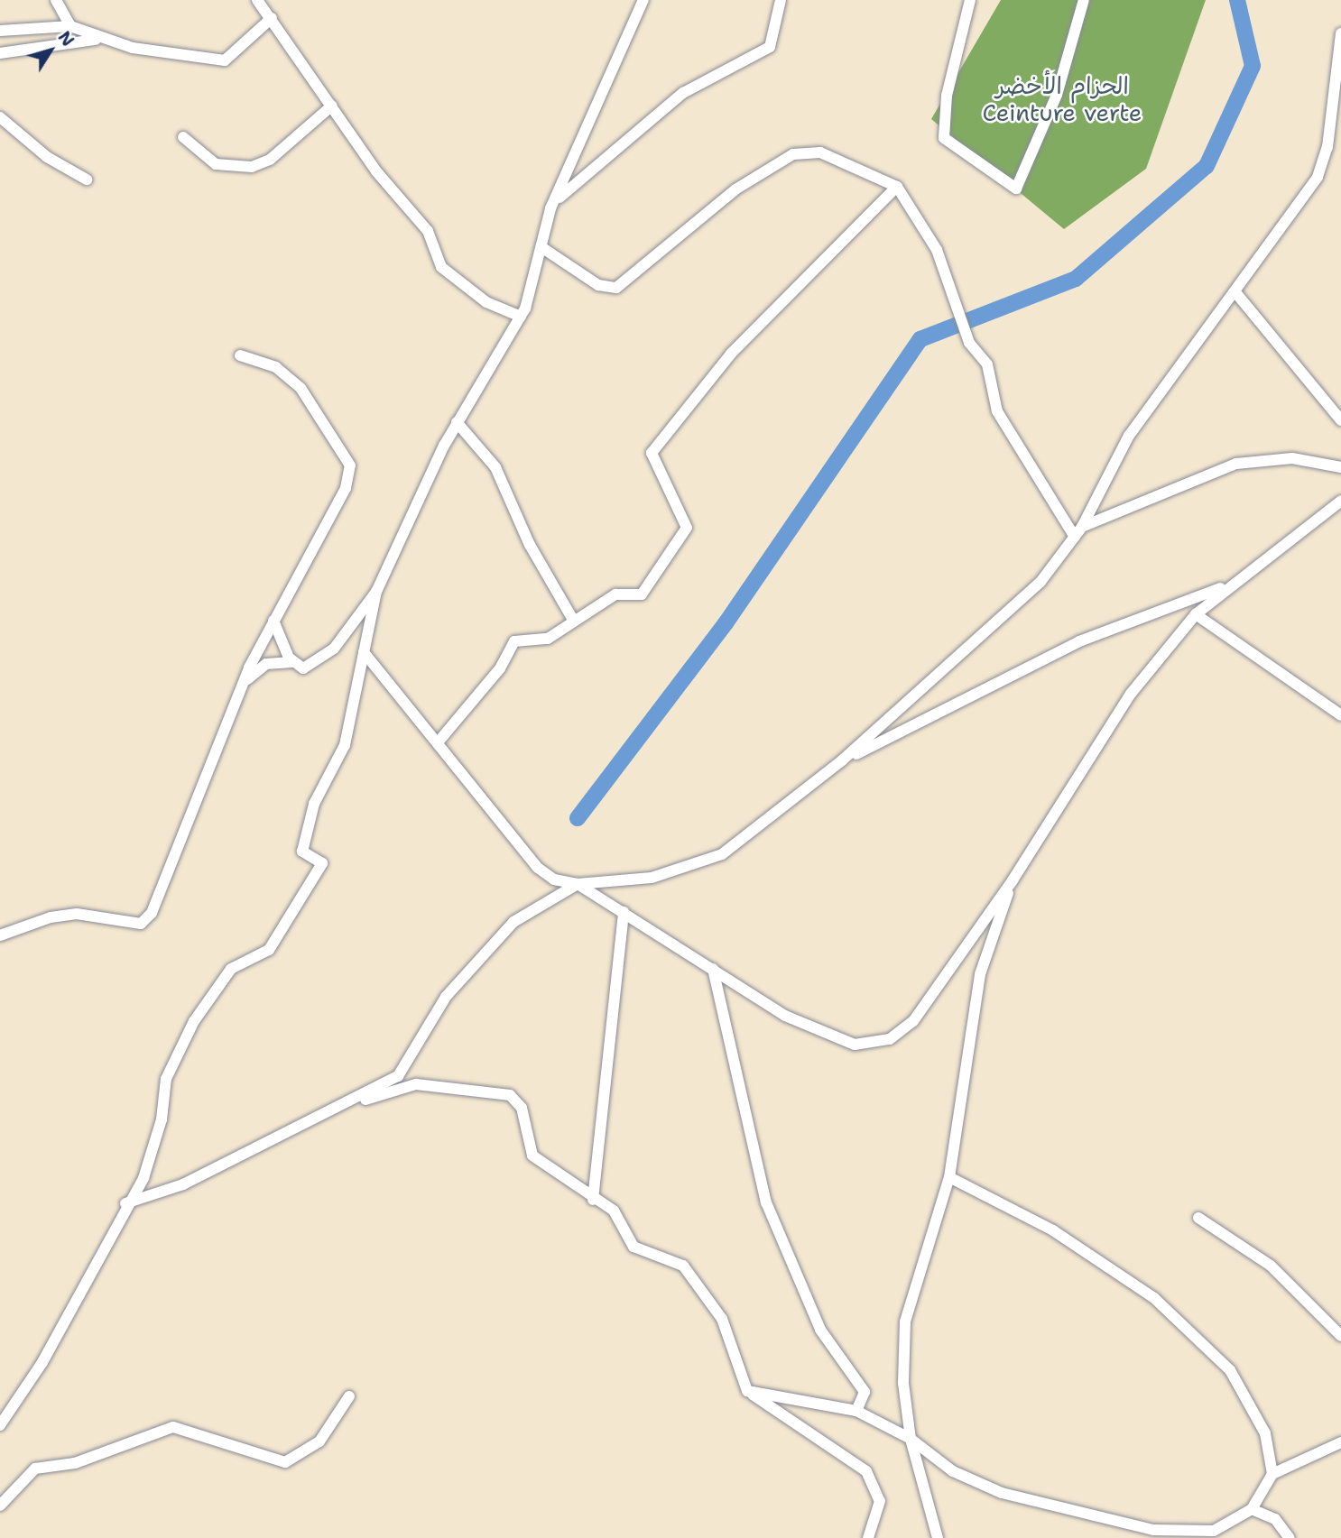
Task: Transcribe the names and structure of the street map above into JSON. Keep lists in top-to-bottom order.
{
  "parks": ["الحزام الأخضر Ceinture verte"],
  "north": "top right"
}
